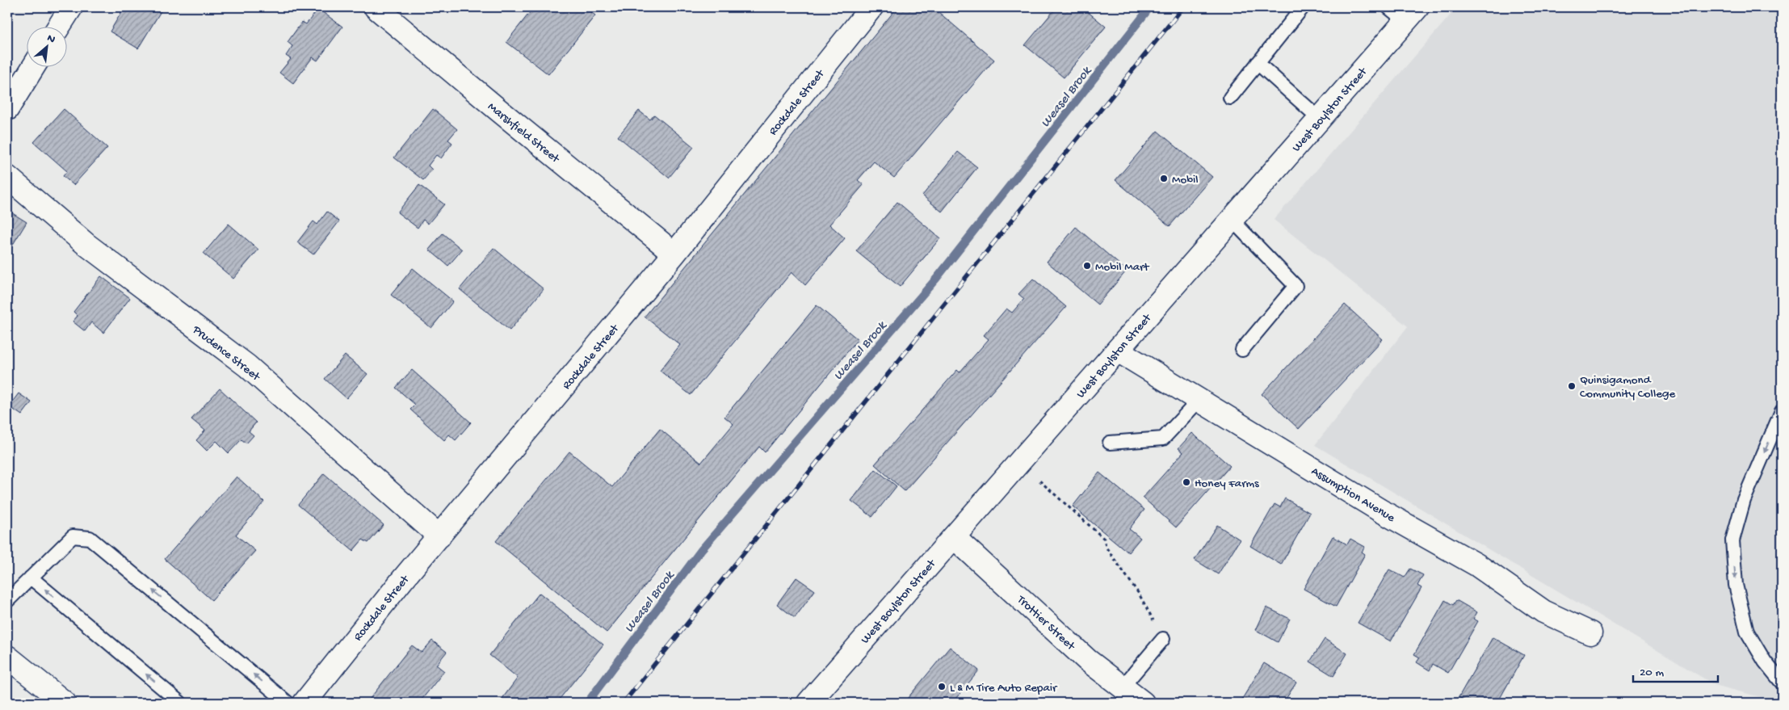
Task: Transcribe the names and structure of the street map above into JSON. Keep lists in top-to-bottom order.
{
  "streets": {
    "street": [
      "Rockdale Street",
      "West Boylston Street",
      "Marshfield Street",
      "Prudence Street",
      "Assumption Avenue",
      "Trottier Street"
    ]
  },
  "crossings": [
    ["Rockdale Street", "Marshfield Street"],
    ["Rockdale Street", "Prudence Street"],
    ["West Boylston Street", "Assumption Avenue"],
    ["West Boylston Street", "Trottier Street"]
  ],
  "water": ["Weasel Brook"],
  "places": [
    "Mobil",
    "Mobil Mart",
    "Quinsigamond Community College",
    "Honey Farms",
    "L & M Tire Auto Repair"
  ],
  "scale_bar": "20 m",
  "north": "top right"
}
